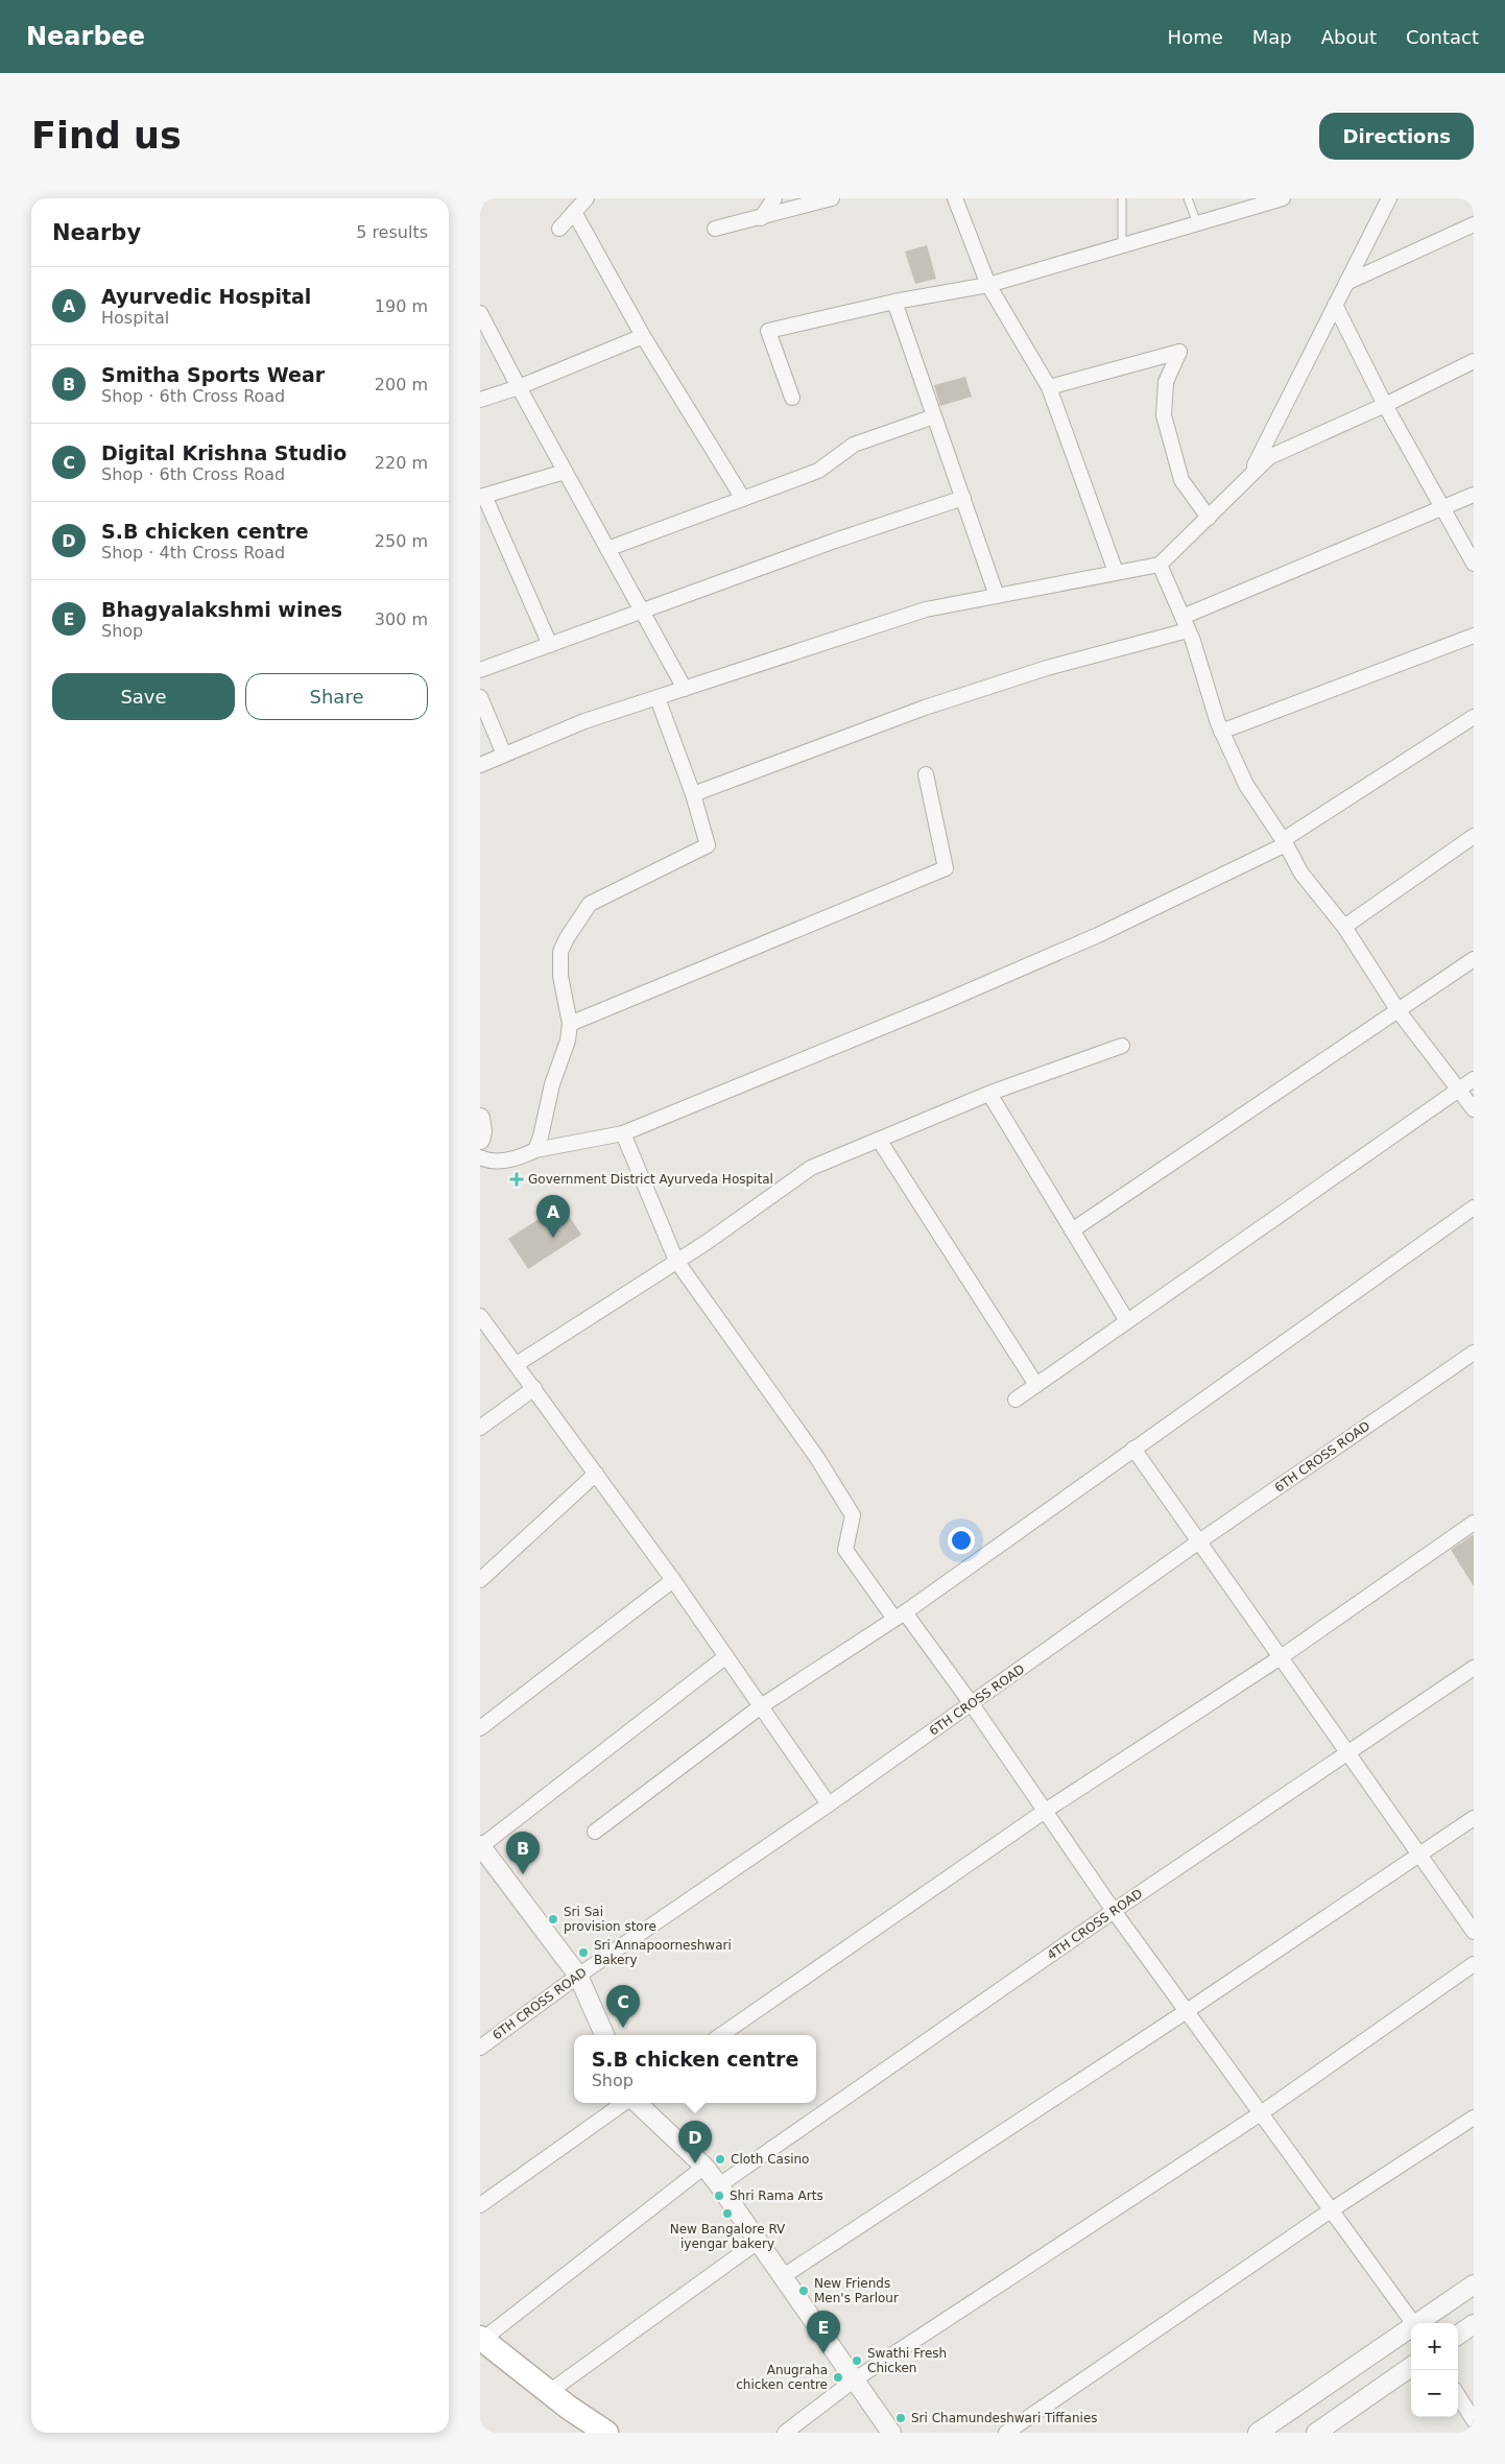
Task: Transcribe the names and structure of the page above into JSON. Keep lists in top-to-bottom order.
{
  "streets": {
    "street": ["6TH CROSS ROAD", "4TH CROSS ROAD"]
  },
  "places": {
    "health": ["Government District Ayurveda Hospital"],
    "other": [
      "Sri Sai provision store",
      "Sri Annapoorneshwari Bakery",
      "Cloth Casino",
      "Shri Rama Arts",
      "New Bangalore RV iyengar bakery",
      "New Friends Men's Parlour",
      "Swathi Fresh Chicken",
      "Anugraha chicken centre",
      "Sri Chamundeshwari Tiffanies"
    ]
  },
  "page": {
    "header": "Nearbee",
    "nav": [
      "Home",
      "Map",
      "About",
      "Contact"
    ],
    "buttons": [
      "Directions",
      ["Save", "Share"]
    ],
    "title": "Find us",
    "heading": ["Nearby", "5 results"],
    "list": [
      {
        "mark": "A",
        "name": "Ayurvedic Hospital",
        "note": "Hospital",
        "value": "190 m"
      },
      {
        "mark": "B",
        "name": "Smitha Sports Wear",
        "note": "Shop · 6th Cross Road",
        "value": "200 m"
      },
      {
        "mark": "C",
        "name": "Digital Krishna Studio",
        "note": "Shop · 6th Cross Road",
        "value": "220 m"
      },
      {
        "mark": "D",
        "name": "S.B chicken centre",
        "note": "Shop · 4th Cross Road",
        "value": "250 m"
      },
      {
        "mark": "E",
        "name": "Bhagyalakshmi wines",
        "note": "Shop",
        "value": "300 m"
      }
    ],
    "pins": [
      "A",
      "B",
      "C",
      "D",
      "E"
    ],
    "popup": ["S.B chicken centre", "Shop"],
    "map_buttons": ["+", "−"]
  }
}
